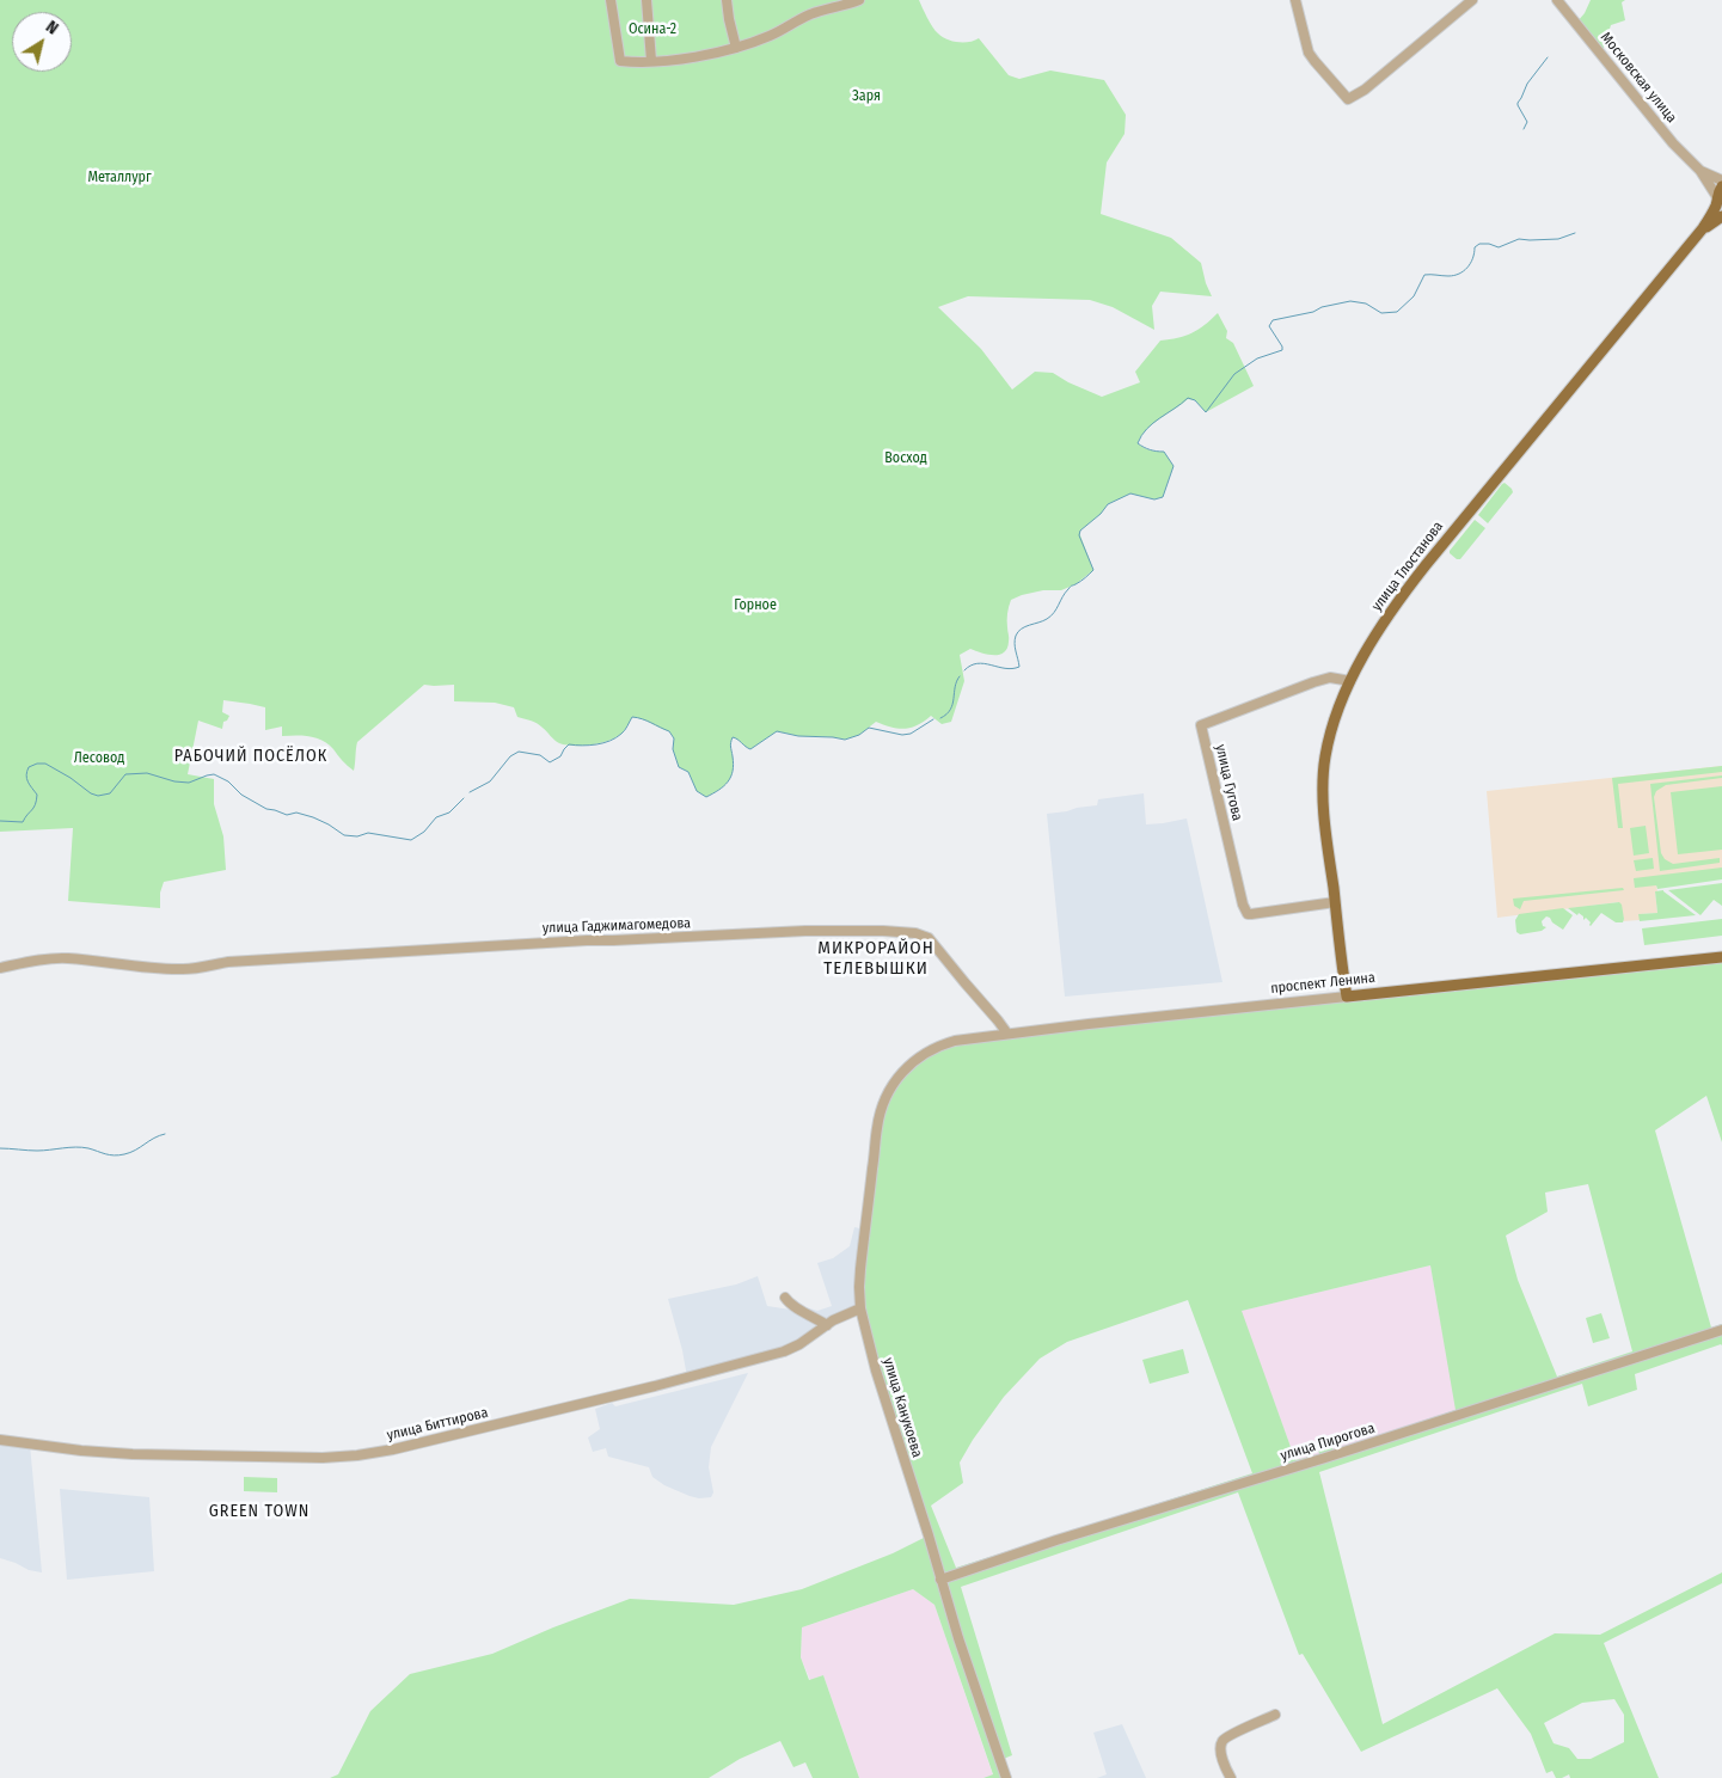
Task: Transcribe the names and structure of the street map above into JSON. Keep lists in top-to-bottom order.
{
  "streets": {
    "main road": ["улица Тлостанова", "проспект Ленина"],
    "street": [
      "Московская улица",
      "улица Гугова",
      "улица Гаджимагомедова",
      "улица Канукоева",
      "улица Биттирова",
      "улица Пирогова"
    ]
  },
  "crossings": [
    ["улица Тлостанова", "улица Гугова"],
    ["улица Тлостанова", "проспект Ленина"],
    ["улица Гаджимагомедова", "проспект Ленина"],
    ["проспект Ленина", "улица Канукоева"],
    ["улица Канукоева", "улица Биттирова"],
    ["улица Канукоева", "улица Пирогова"]
  ],
  "districts": ["РАБОЧИЙ ПОСЁЛОК", "МИКРОРАЙОН ТЕЛЕВЫШКИ", "GREEN TOWN"],
  "parks": [
    "Осина-2",
    "Заря",
    "Металлург",
    "Восход",
    "Горное",
    "Лесовод"
  ],
  "north": "top right"
}
